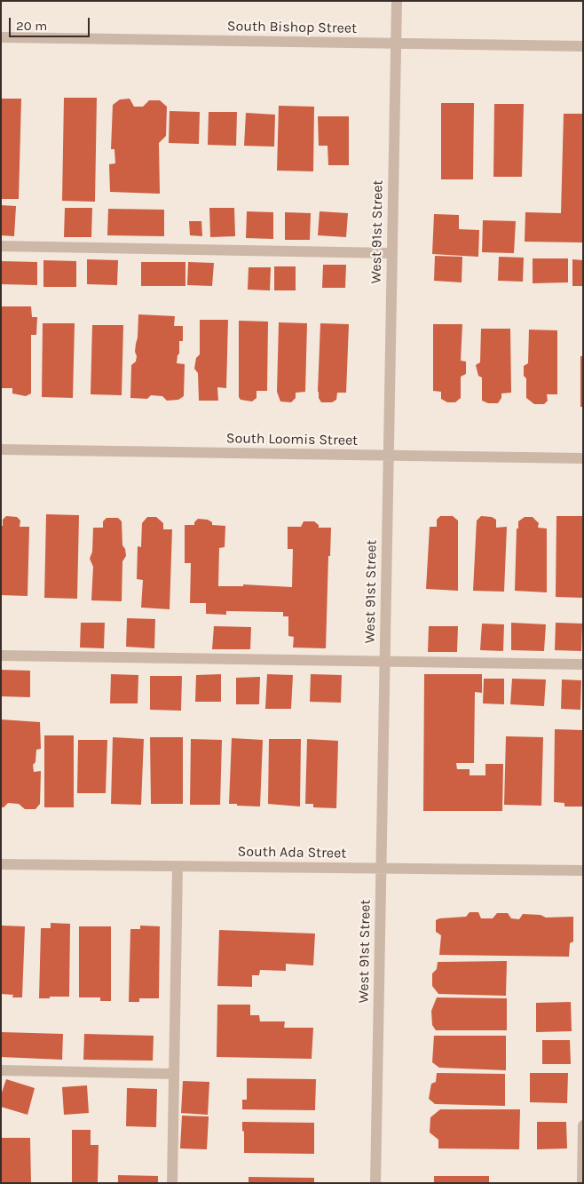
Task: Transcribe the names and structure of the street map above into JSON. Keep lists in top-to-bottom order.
{
  "streets": {
    "street": [
      "South Bishop Street",
      "West 91st Street",
      "South Loomis Street",
      "South Ada Street"
    ]
  },
  "crossings": [
    ["South Bishop Street", "West 91st Street"],
    ["West 91st Street", "South Loomis Street"],
    ["West 91st Street", "South Ada Street"]
  ],
  "scale_bar": "20 m"
}
